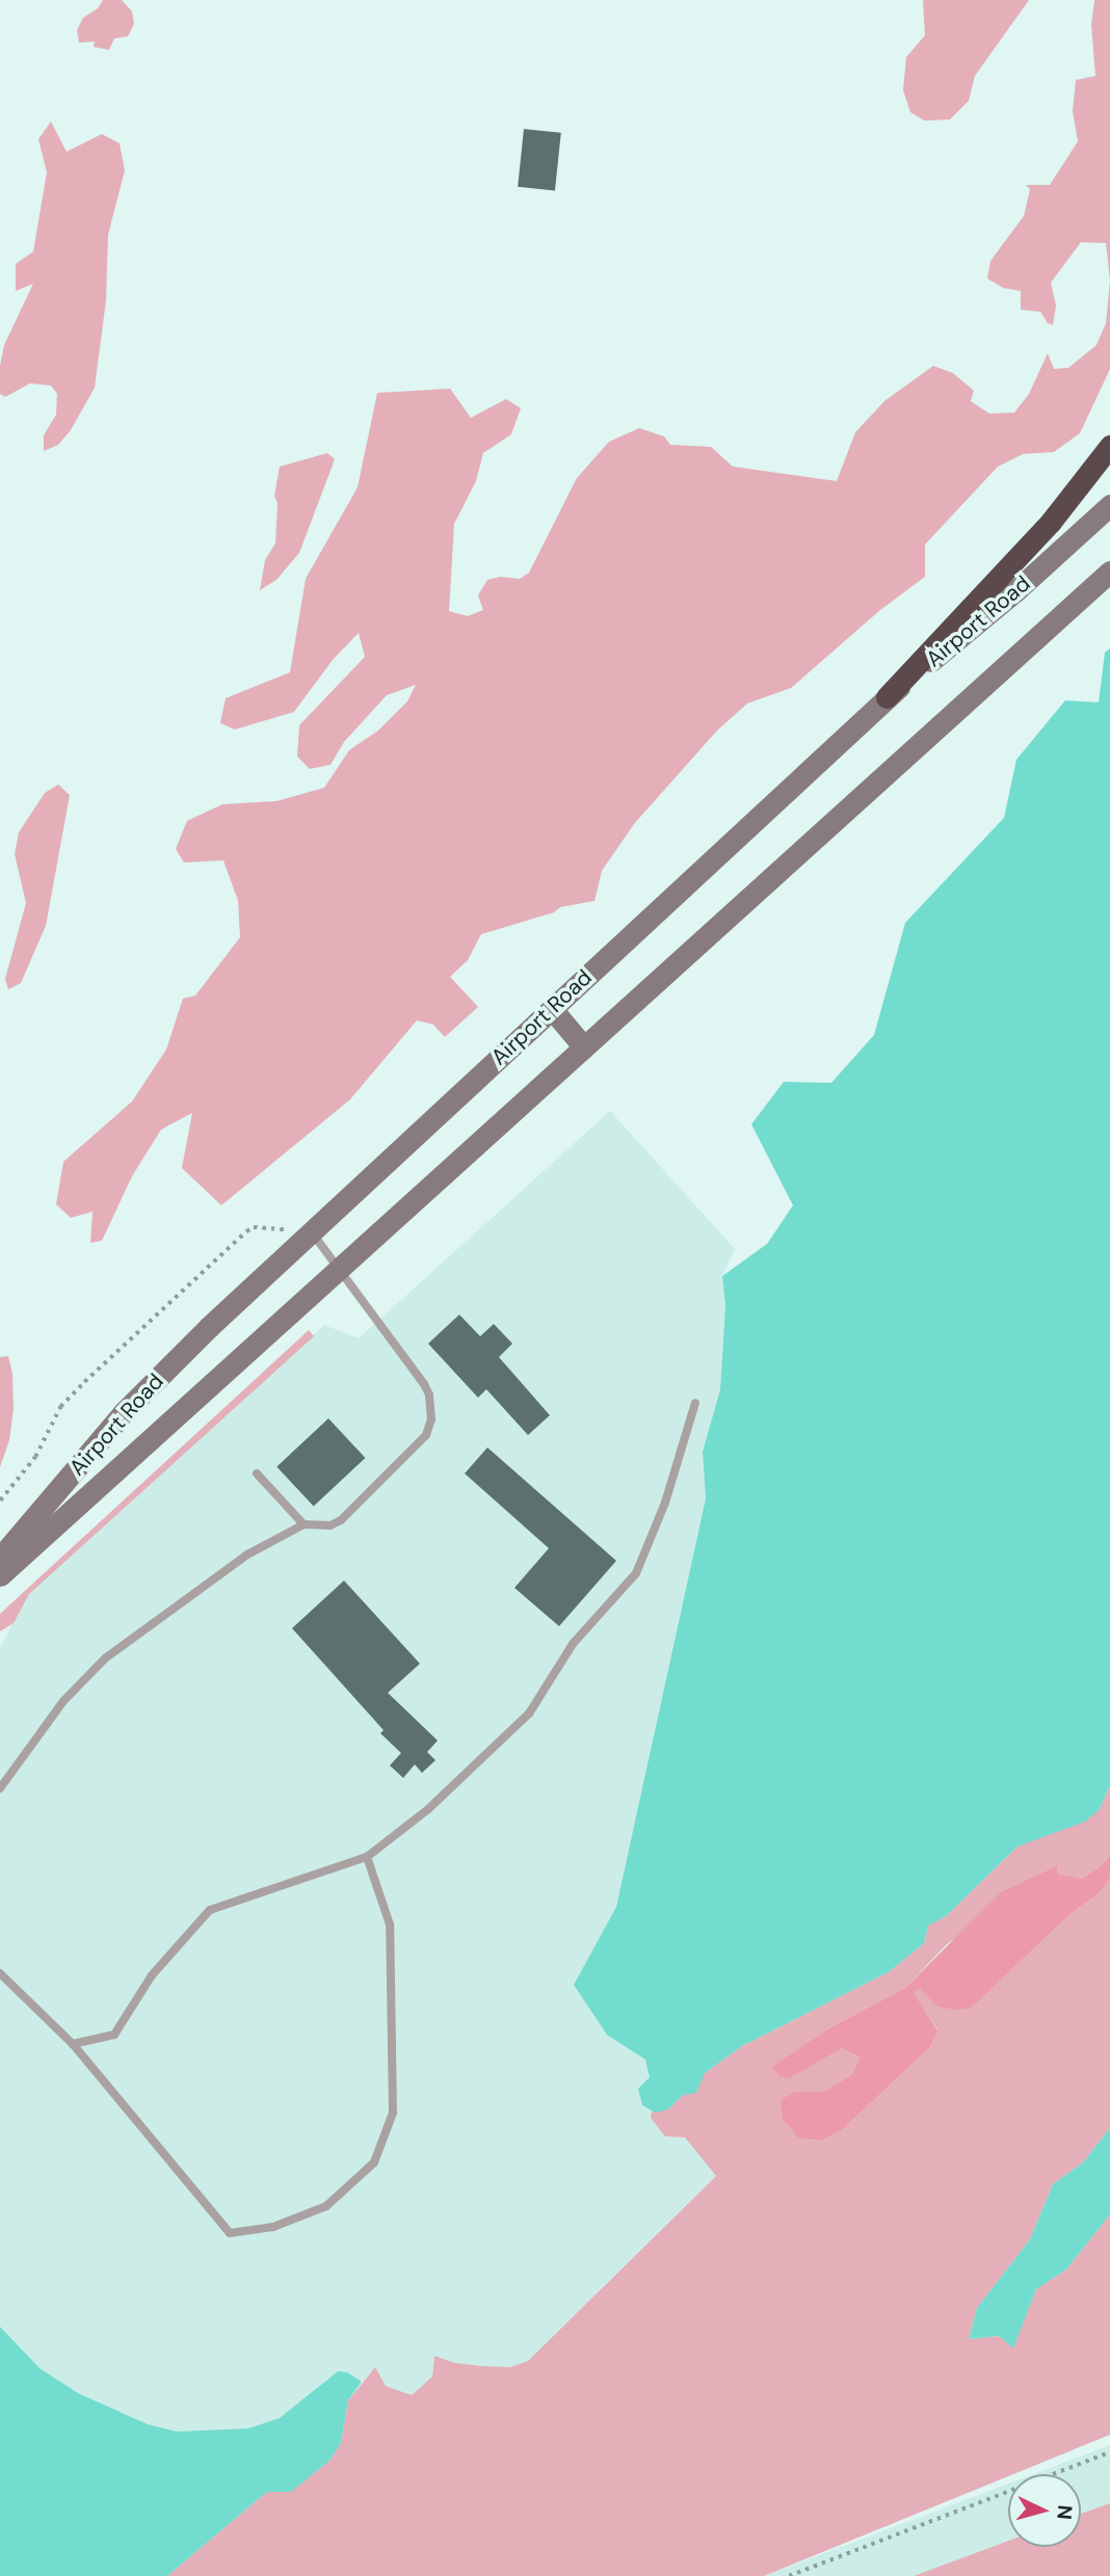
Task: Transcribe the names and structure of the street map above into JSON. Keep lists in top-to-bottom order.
{
  "streets": {
    "main road": ["Airport Road"]
  },
  "north": "right"
}
